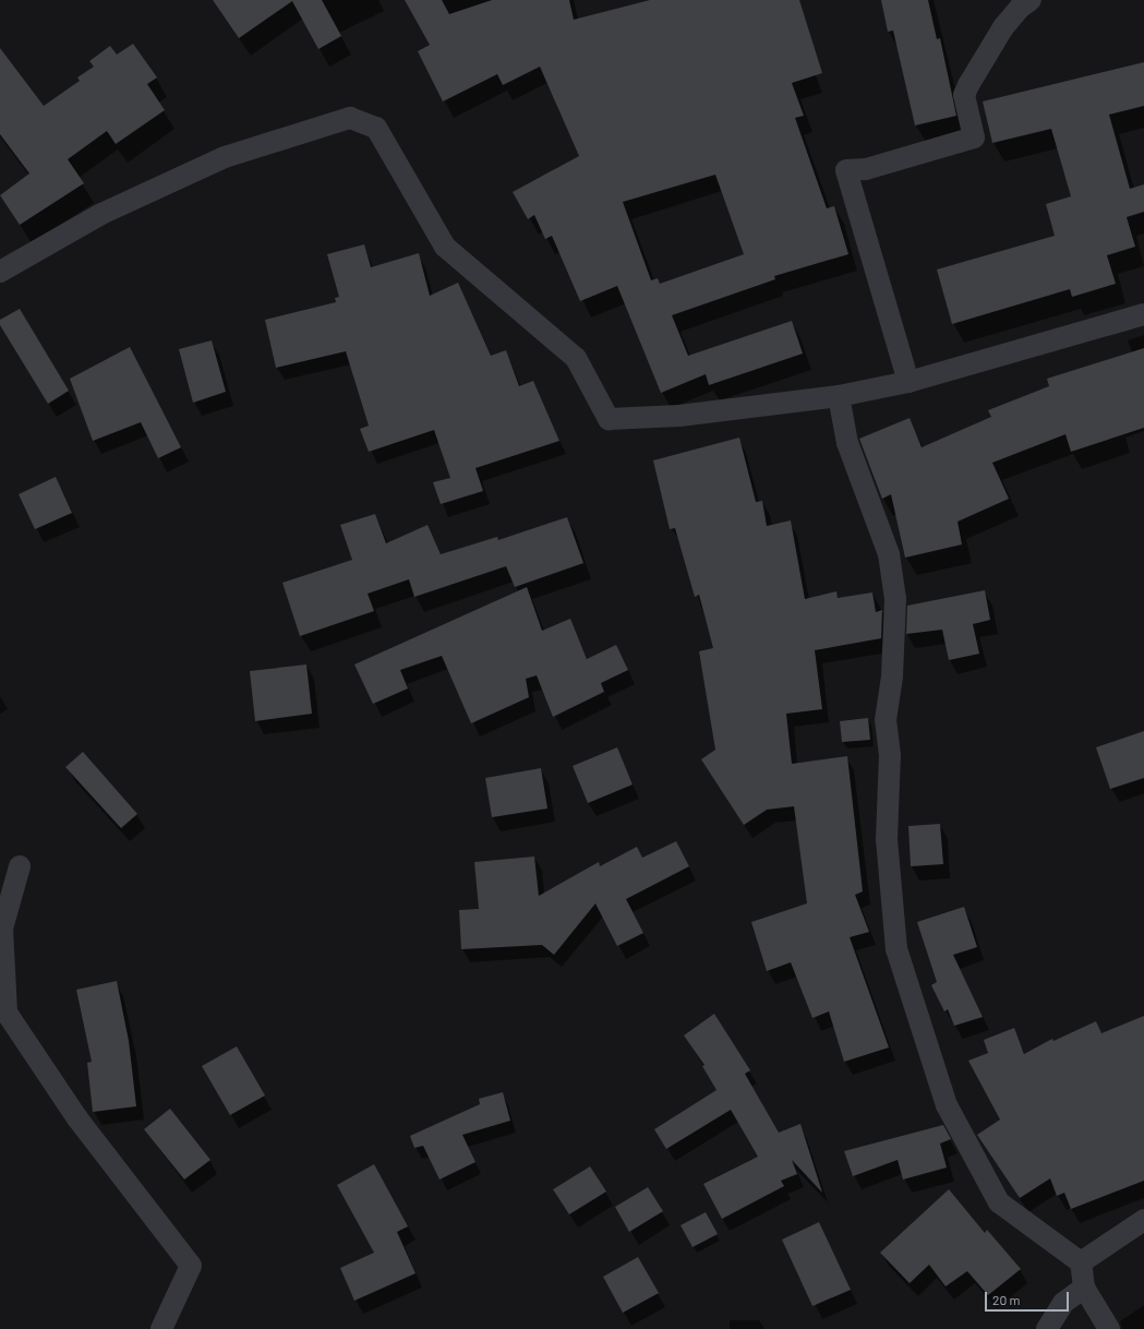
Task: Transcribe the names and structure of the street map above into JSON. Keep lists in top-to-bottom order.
{
  "scale_bar": "20 m"
}
